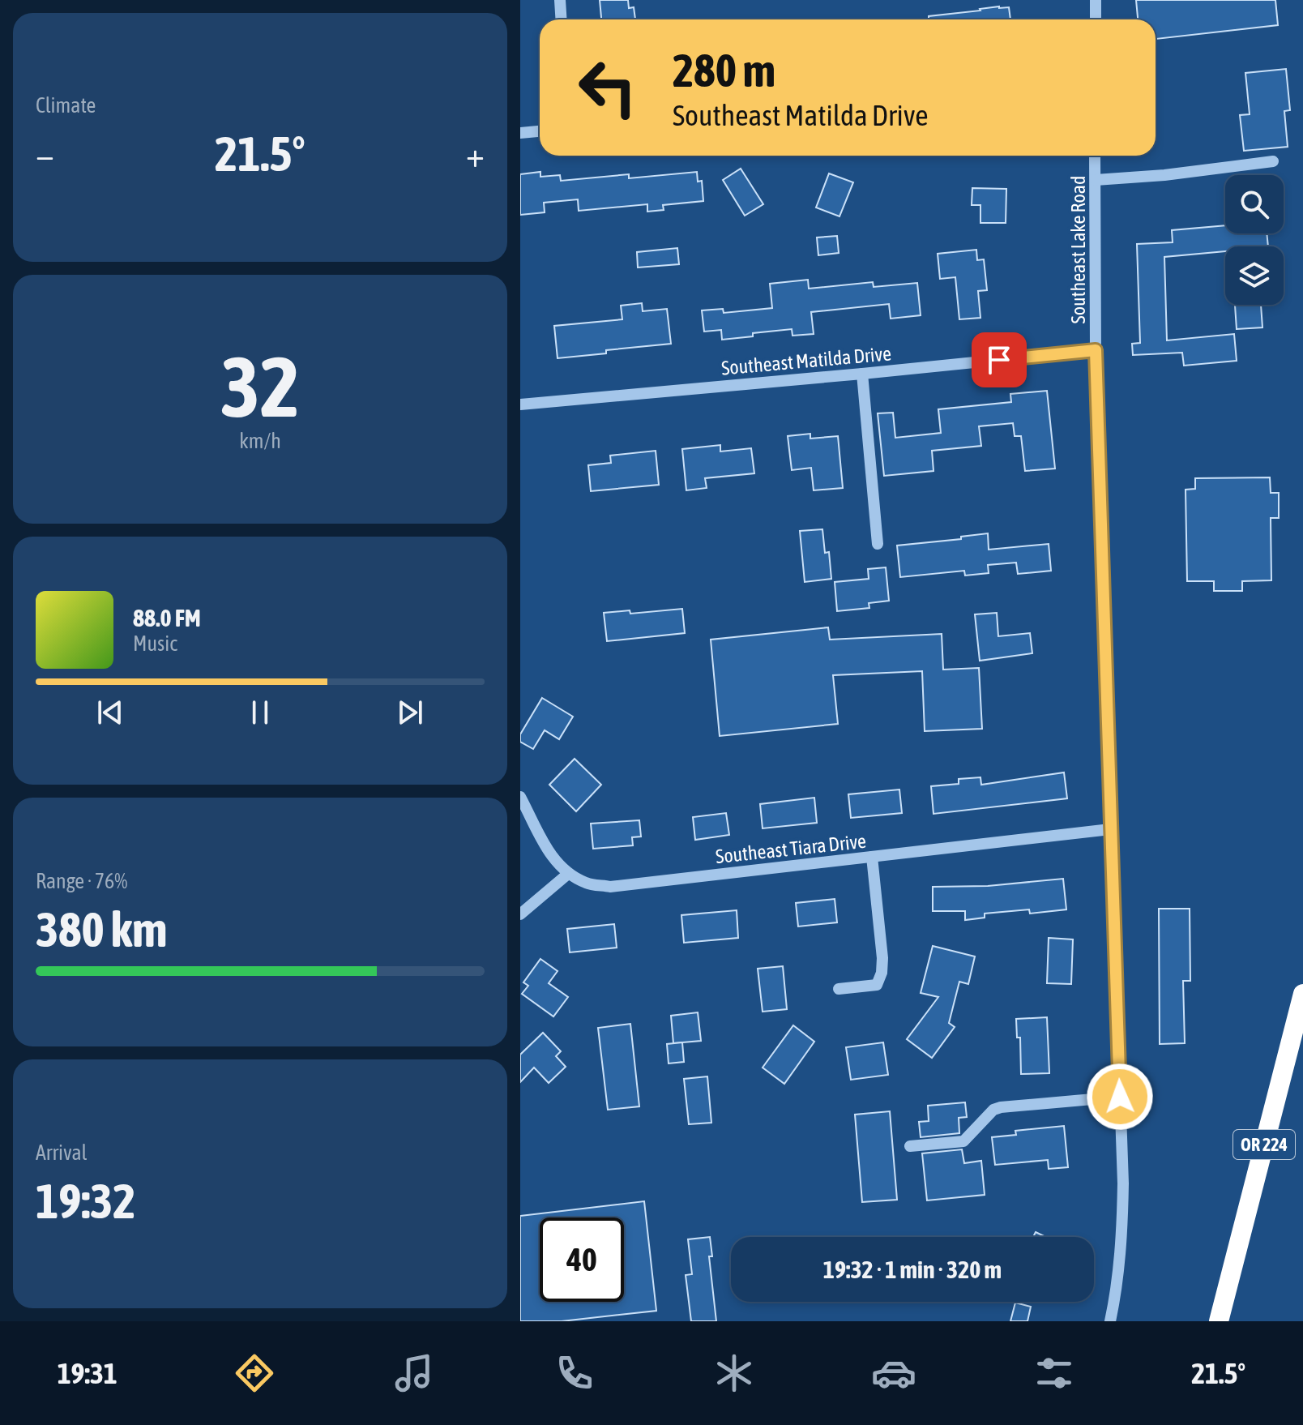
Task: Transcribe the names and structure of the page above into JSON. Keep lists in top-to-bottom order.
{
  "streets": {
    "highway": ["OR 224"],
    "street": ["Southeast Lake Road", "Southeast Matilda Drive", "Southeast Tiara Drive"]
  },
  "crossings": [
    ["Southeast Lake Road", "Southeast Matilda Drive"],
    ["Southeast Lake Road", "Southeast Tiara Drive"]
  ],
  "page": {
    "tile": [
      "Climate",
      ["32", "km/h"],
      ["Range · 76%", "380 km"],
      ["Arrival", "19:32"]
    ],
    "turn": ["280 m", "Southeast Matilda Drive"],
    "heat": ["−", "21.5°", "+"],
    "song": ["88.0 FM", "Music"],
    "limit": "40",
    "trip": "19:32 · 1 min · 320 m",
    "tabs": ["19:31", "21.5°"]
  }
}
